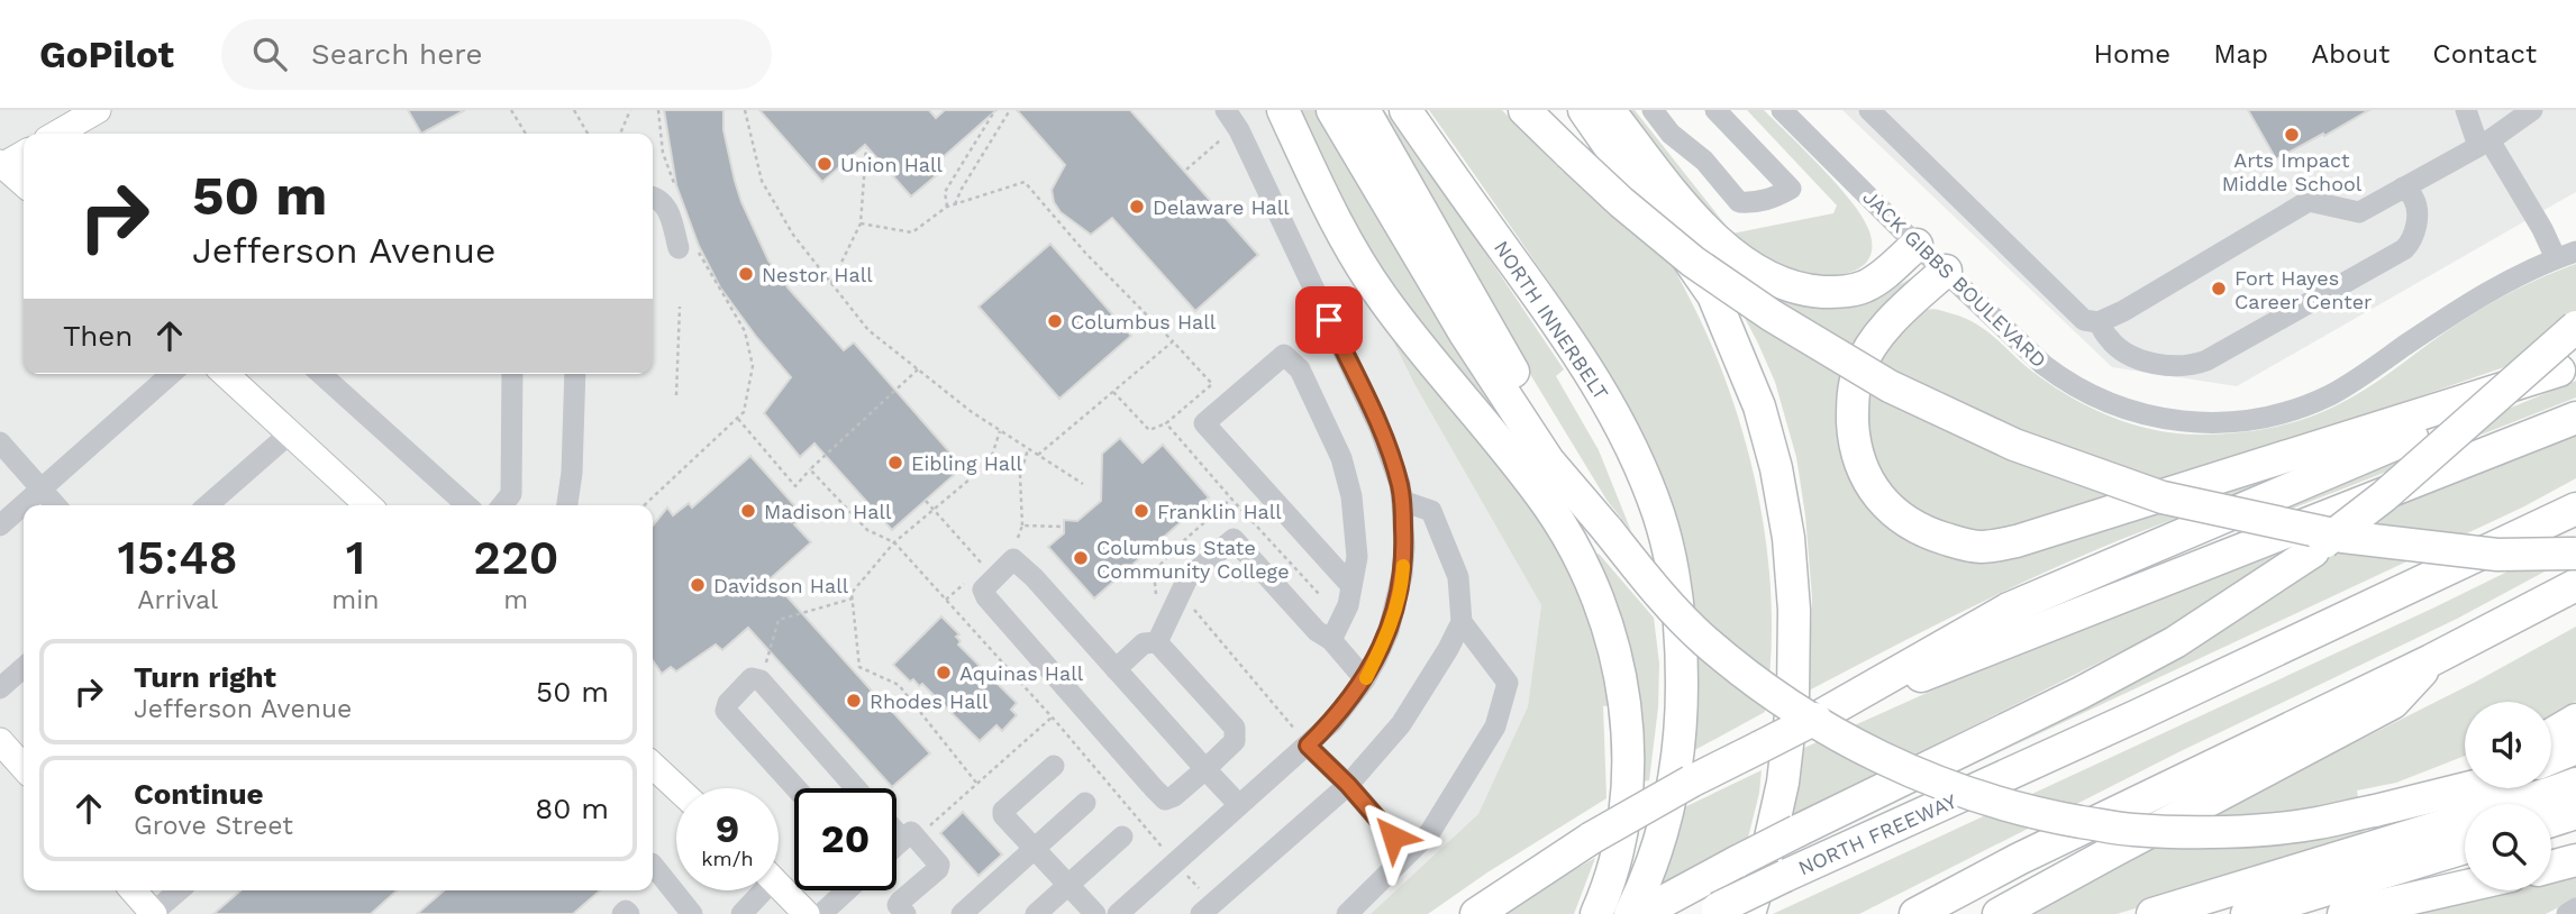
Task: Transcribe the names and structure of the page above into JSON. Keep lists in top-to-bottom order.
{
  "streets": {
    "highway": ["NORTH INNERBELT", "NORTH FREEWAY"],
    "street": ["JACK GIBBS BOULEVARD"]
  },
  "places": [
    "Arts Impact Middle School",
    "Union Hall",
    "Delaware Hall",
    "Nestor Hall",
    "Fort Hayes Career Center",
    "Columbus Hall",
    "Eibling Hall",
    "Madison Hall",
    "Franklin Hall",
    "Columbus State Community College",
    "Davidson Hall",
    "Aquinas Hall",
    "Rhodes Hall"
  ],
  "page": {
    "header": "GoPilot",
    "search": "Search here",
    "nav": [
      "Home",
      "Map",
      "About",
      "Contact"
    ],
    "turn": ["50 m", "Jefferson Avenue"],
    "then": "Then",
    "eta": [
      "15:48",
      "Arrival",
      "1",
      "min",
      "220",
      "m"
    ],
    "list": [
      {
        "name": "Turn right",
        "note": "Jefferson Avenue",
        "value": "50 m"
      },
      {
        "name": "Continue",
        "note": "Grove Street",
        "value": "80 m"
      }
    ],
    "speed": "9 km/h",
    "limit": "20"
  }
}
